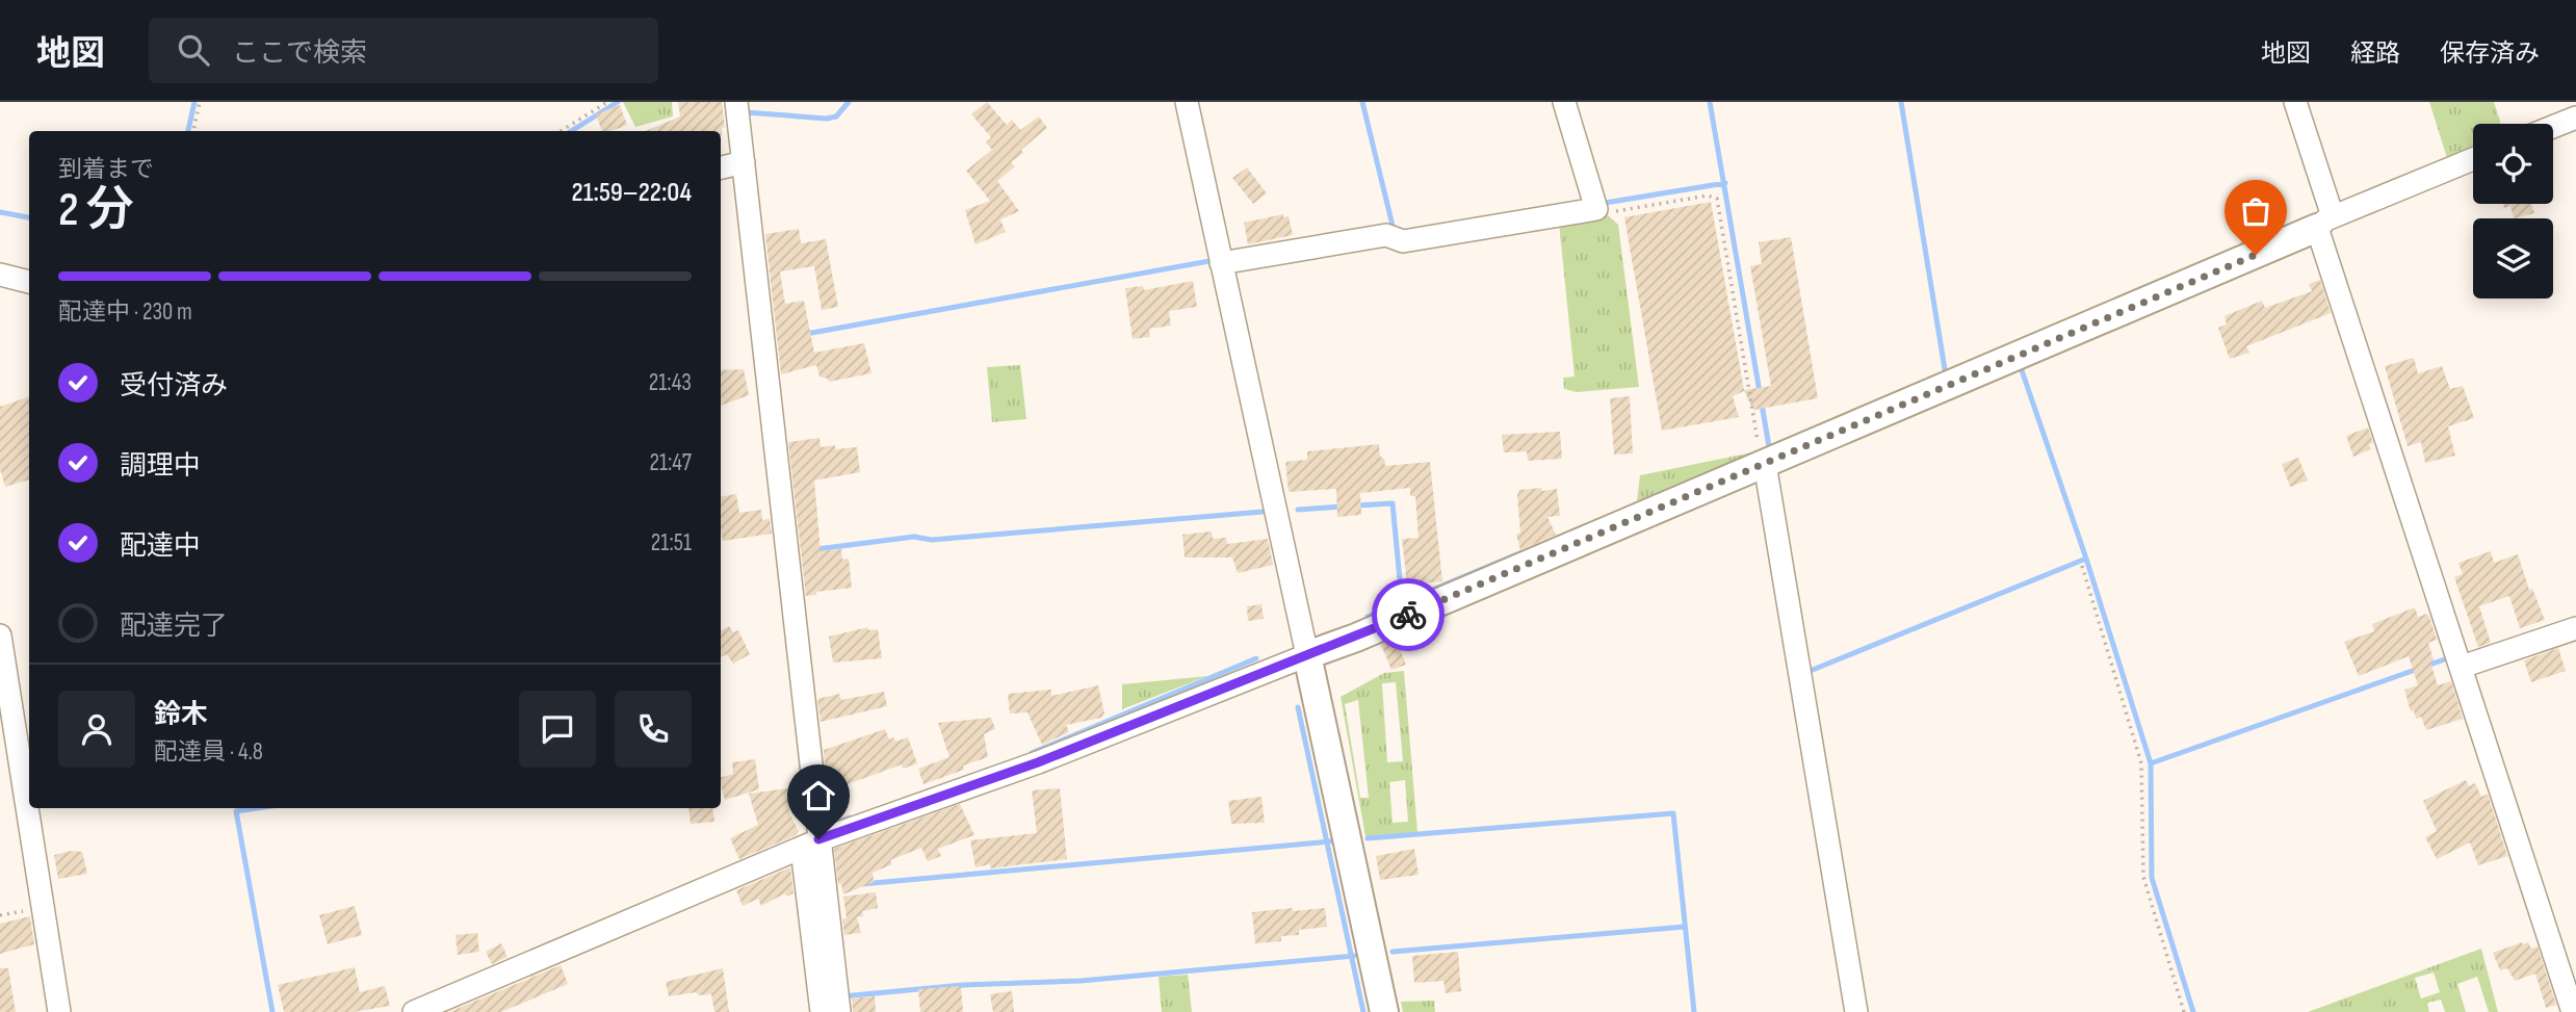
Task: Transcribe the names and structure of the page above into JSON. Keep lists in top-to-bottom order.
{
  "page": {
    "header": "地図",
    "search": "ここで検索",
    "nav": ["地図", "経路", "保存済み"],
    "heading": ["2 分", "到着まで", "21:59–22:04"],
    "panel": ["鈴木", "配達員 · 4.8"],
    "bar": "配達中 · 230 m",
    "list": [
      ["受付済み", "21:43"],
      ["調理中", "21:47"],
      ["配達中", "21:51"],
      "配達完了"
    ]
  }
}
